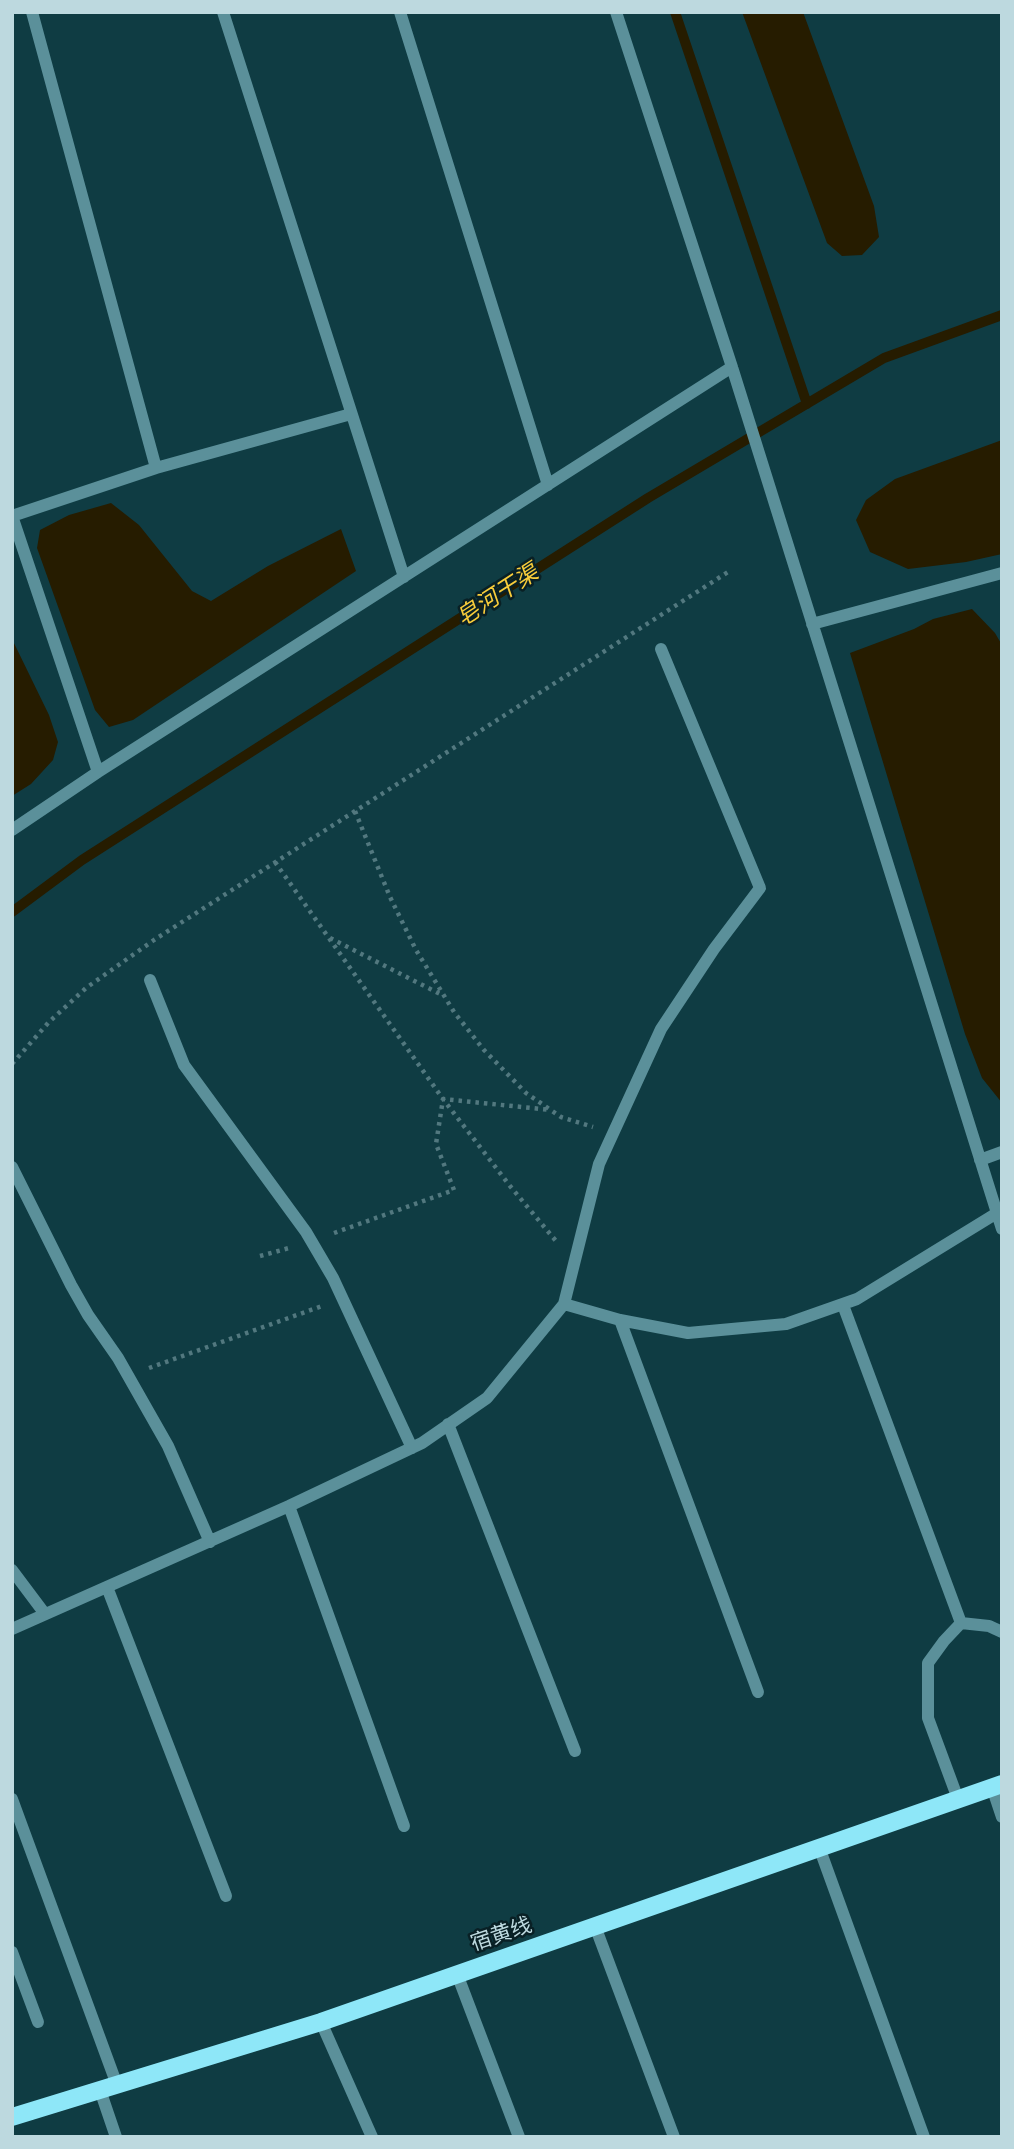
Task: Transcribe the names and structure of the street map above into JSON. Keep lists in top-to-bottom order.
{
  "streets": {
    "main road": ["宿黄线"]
  },
  "water": ["皂河干渠"]
}
